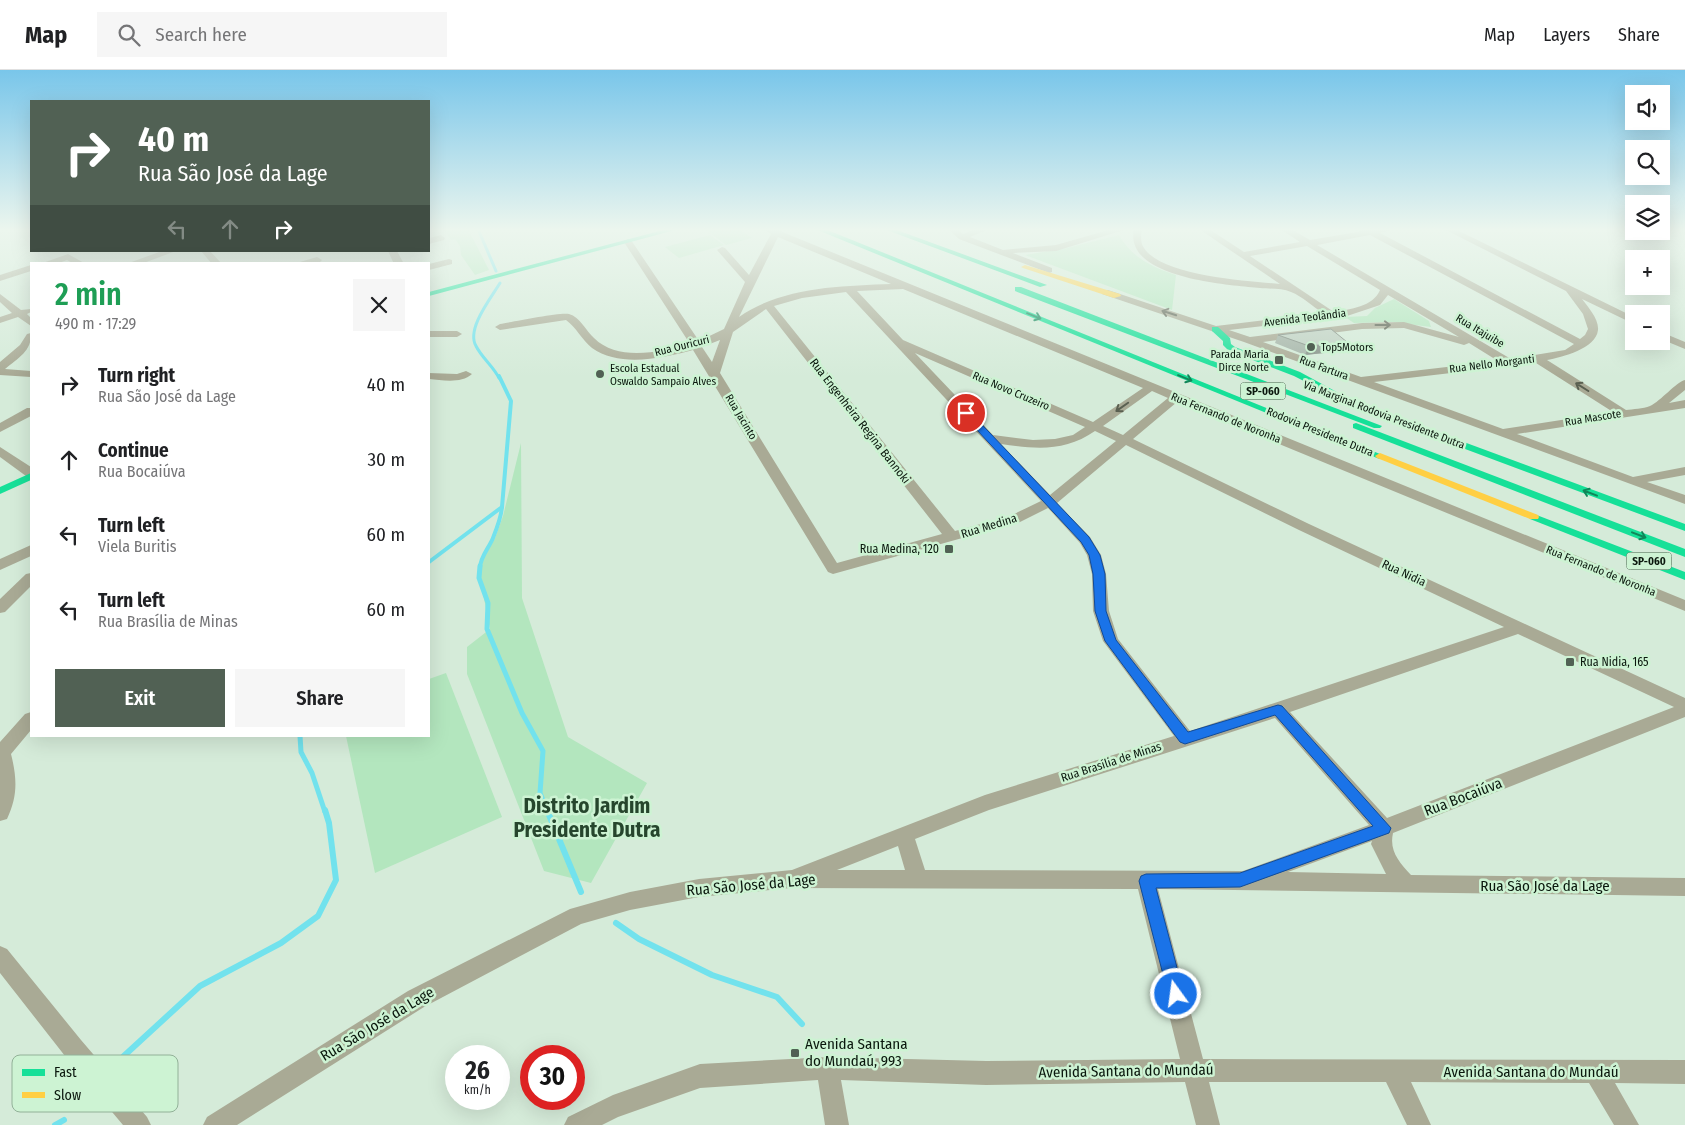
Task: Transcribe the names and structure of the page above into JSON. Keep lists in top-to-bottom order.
{
  "streets": {
    "main road": ["SP-060", "Via Marginal Rodovia Presidente Dutra", "Rodovia Presidente Dutra"],
    "street": [
      "Avenida Teolândia",
      "Rua Itajuibe",
      "Rua Ouricuri",
      "Rua Nello Morganti",
      "Rua Fartura",
      "Rua Novo Cruzeiro",
      "Rua Jacinto",
      "Rua Fernando de Noronha",
      "Rua Mascote",
      "Rua Engenheira Regina Bannoki",
      "Rua Medina",
      "Rua Nidia",
      "Rua Brasília de Minas",
      "Rua Bocaiúva",
      "Rua São José da Lage",
      "Avenida Santana do Mundaú"
    ]
  },
  "crossings": [
    ["Avenida Teolândia", "Rua Itajuibe"],
    ["Avenida Teolândia", "Rua Fartura"],
    ["Rua Itajuibe", "Rua Nello Morganti"],
    ["Rua Ouricuri", "Rua Jacinto"],
    ["Rua Ouricuri", "Rua Fernando de Noronha"],
    ["Rua Ouricuri", "Rua Engenheira Regina Bannoki"],
    ["Rua Nello Morganti", "Rua Fartura"],
    ["Rua Fartura", "Rua Mascote"],
    ["Rua Novo Cruzeiro", "Rua Medina"],
    ["Rua Novo Cruzeiro", "Rua Nidia"],
    ["Rua Jacinto", "Rua Medina"],
    ["Rua Fernando de Noronha", "Rua Medina"],
    ["Rua Engenheira Regina Bannoki", "Rua Medina"],
    ["Rua Medina", "Rua Nidia"],
    ["Rua Nidia", "Rua Brasília de Minas"],
    ["Rua Brasília de Minas", "Rua São José da Lage"],
    ["Rua Bocaiúva", "Rua São José da Lage"]
  ],
  "one_way": ["Via Marginal Rodovia Presidente Dutra"],
  "districts": ["Distrito Jardim Presidente Dutra"],
  "places": {
    "other": ["Top5Motors", "Escola Estadual Oswaldo Sampaio Alves"],
    "transit": [
      "Parada Maria Dirce Norte",
      "Rua Medina, 120",
      "Rua Nidia, 165",
      "Avenida Santana do Mundaú, 993"
    ]
  },
  "legend": ["Fast", "Slow"],
  "page": {
    "header": "Map",
    "search": "Search here",
    "nav": ["Map", "Layers", "Share"],
    "map_buttons": ["+", "−"],
    "turn": ["40 m", "Rua São José da Lage"],
    "heading": ["2 min", "490 m · 17:29"],
    "list": [
      {
        "name": "Turn right",
        "note": "Rua São José da Lage",
        "value": "40 m"
      },
      {
        "name": "Continue",
        "note": "Rua Bocaiúva",
        "value": "30 m"
      },
      {
        "name": "Turn left",
        "note": "Viela Buritis",
        "value": "60 m"
      },
      {
        "name": "Turn left",
        "note": "Rua Brasília de Minas",
        "value": "60 m"
      }
    ],
    "buttons": ["Exit", "Share"],
    "speed": "26 km/h",
    "limit": "30"
  }
}
